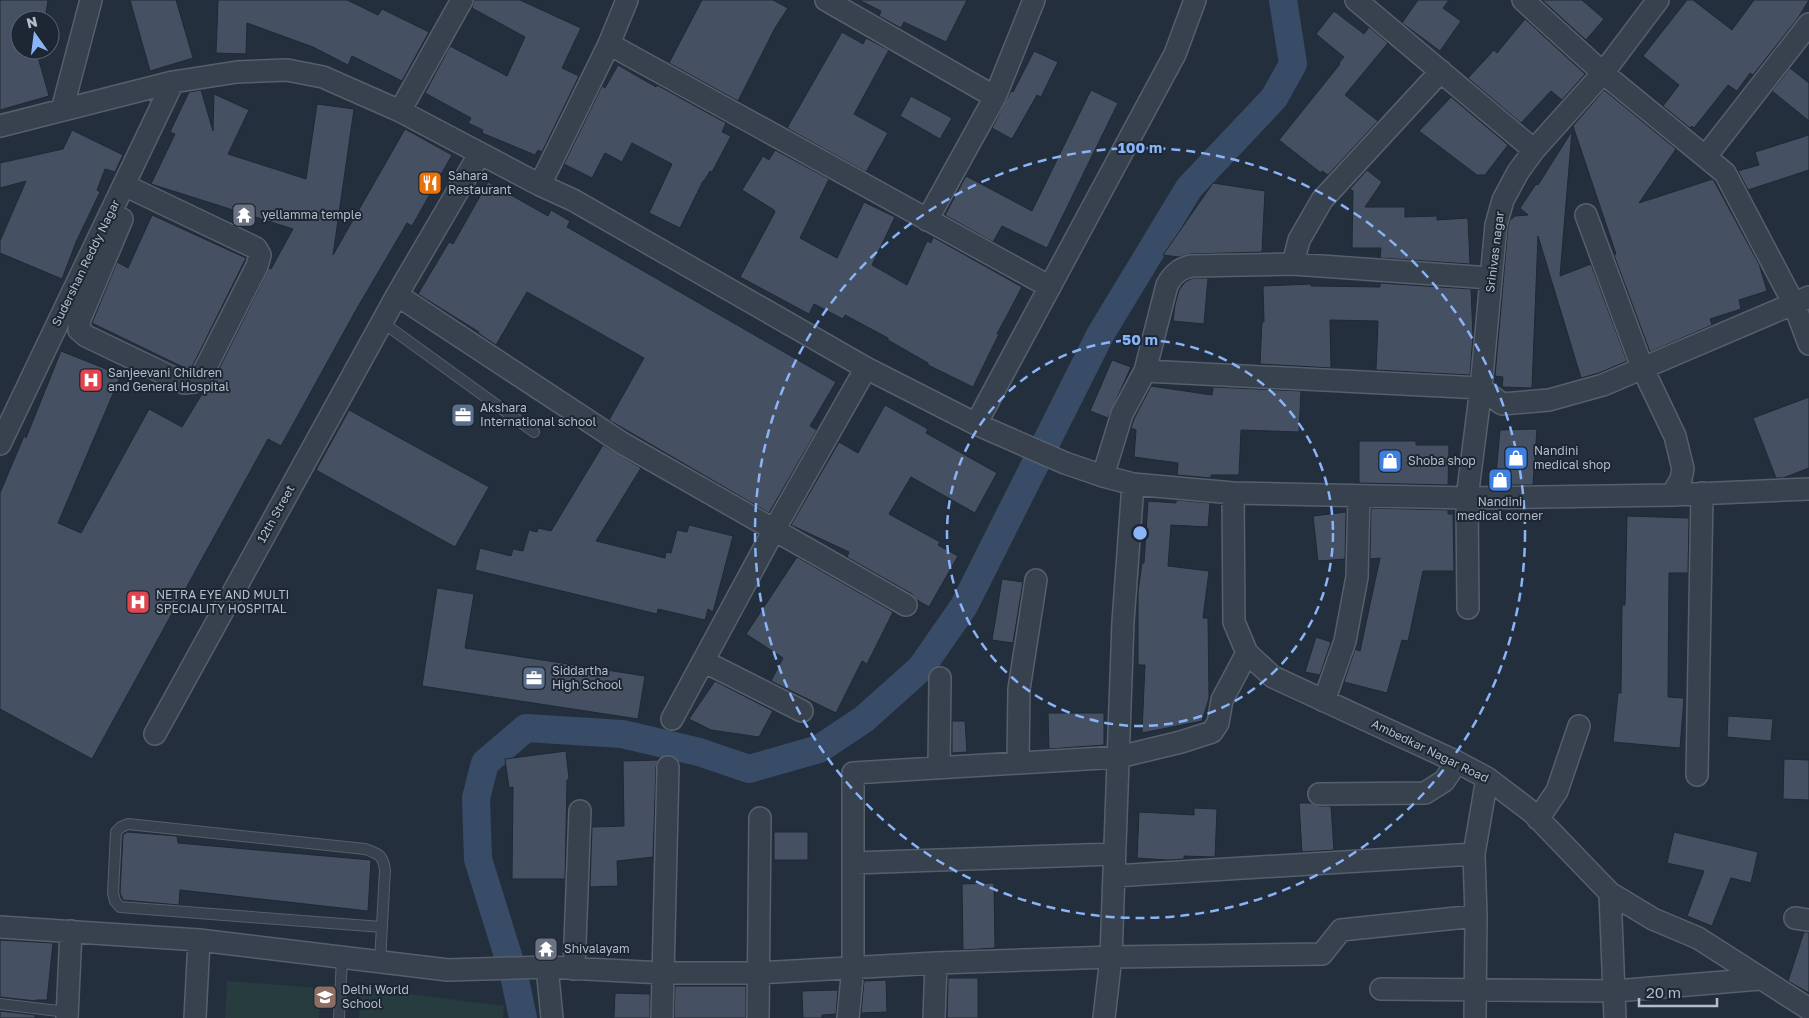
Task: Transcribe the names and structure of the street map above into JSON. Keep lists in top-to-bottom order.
{
  "streets": {
    "street": [
      "Srinivas nagar",
      "Sudershan Reddy Nagar",
      "12th Street",
      "Ambedkar Nagar Road"
    ]
  },
  "places": {
    "restaurant": ["Sahara Restaurant"],
    "temple": ["yellamma temple", "Shivalayam"],
    "hospital": ["Sanjeevani Children and General Hospital", "NETRA EYE AND MULTI SPECIALITY HOSPITAL"],
    "office": ["Akshara International school", "Siddartha High School"],
    "shop": ["Nandini medical shop", "Shoba shop", "Nandini medical corner"],
    "school or university": ["Delhi World School"]
  },
  "scale_bar": "20 m",
  "north": "top",
  "rings": ["100 m", "50 m"]
}
